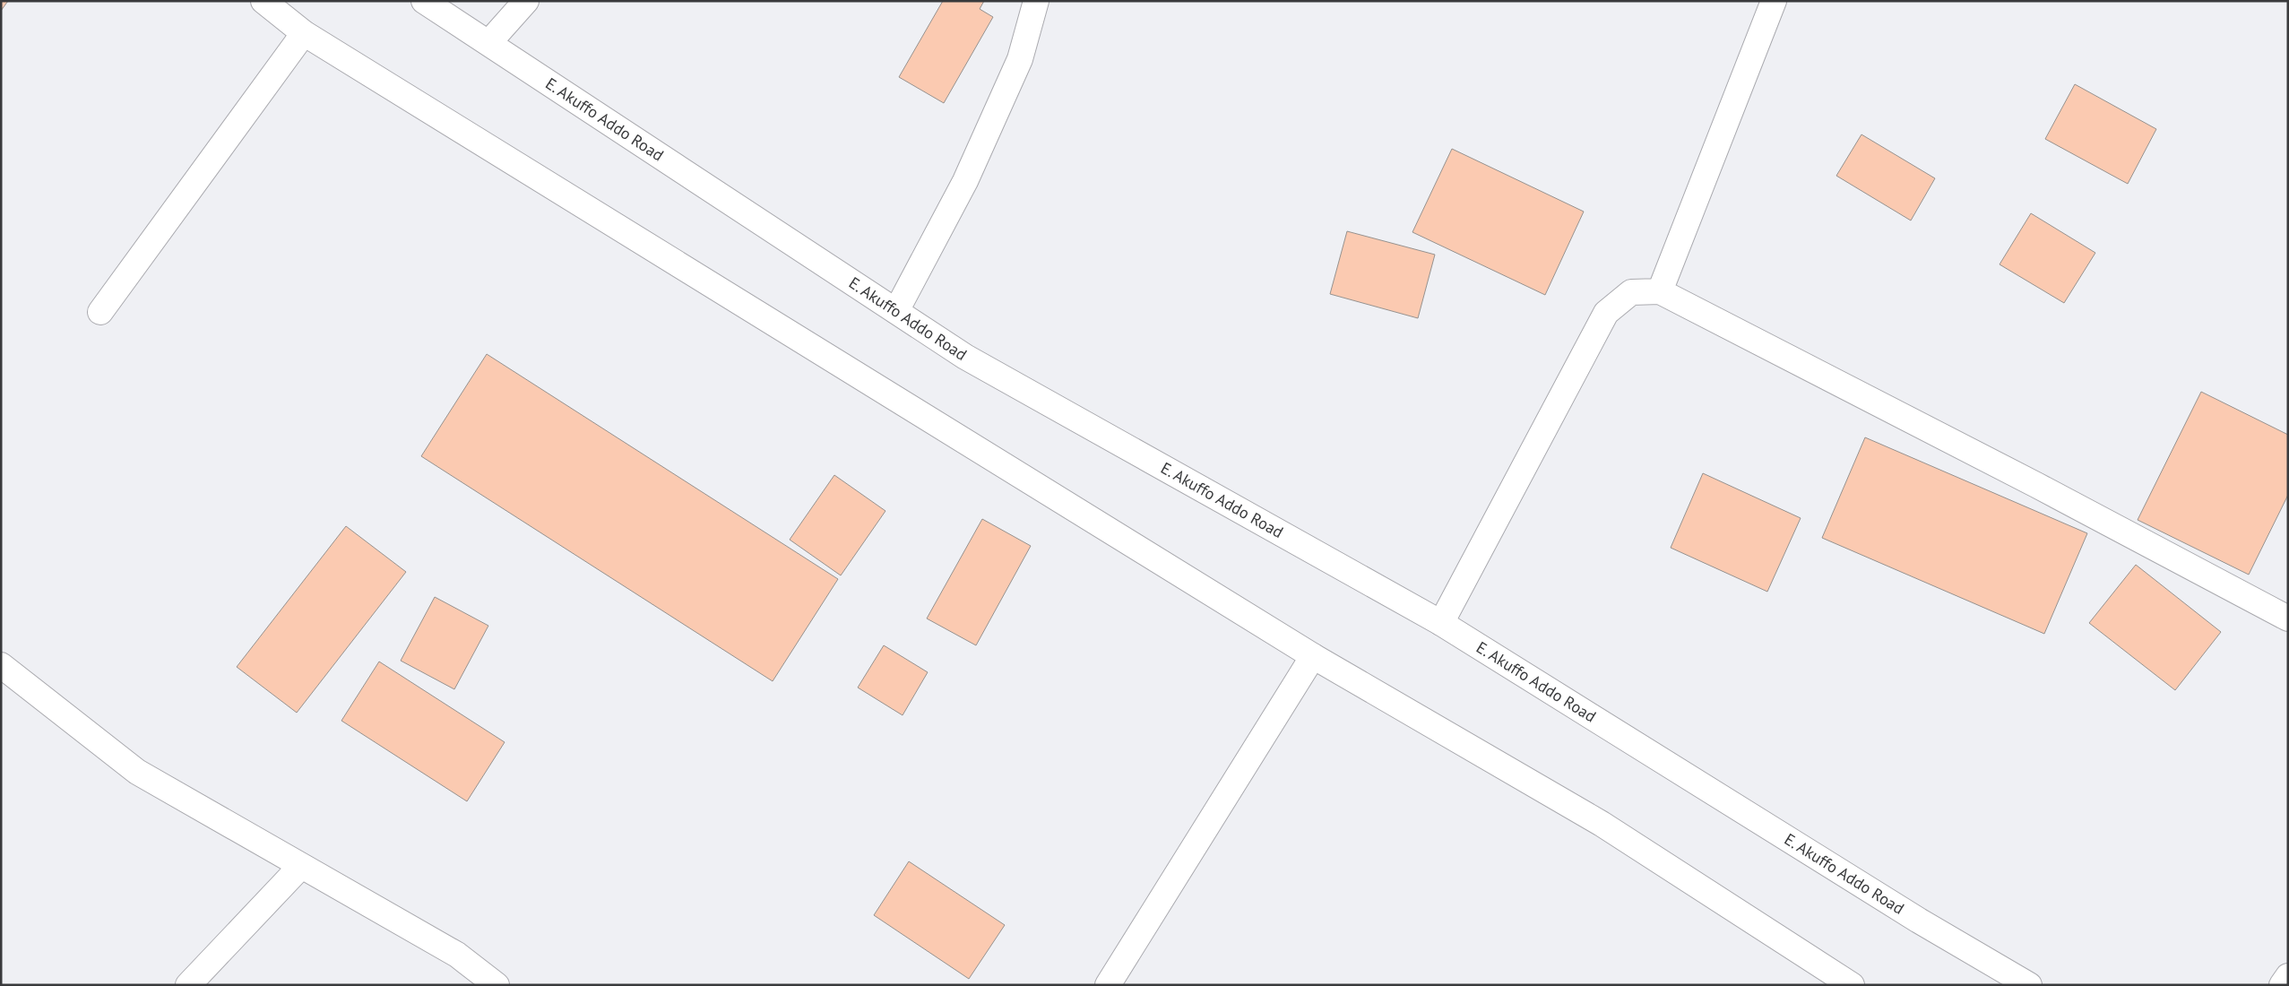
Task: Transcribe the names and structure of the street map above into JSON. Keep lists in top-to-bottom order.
{
  "streets": {
    "main road": ["E. Akuffo Addo Road"]
  }
}
